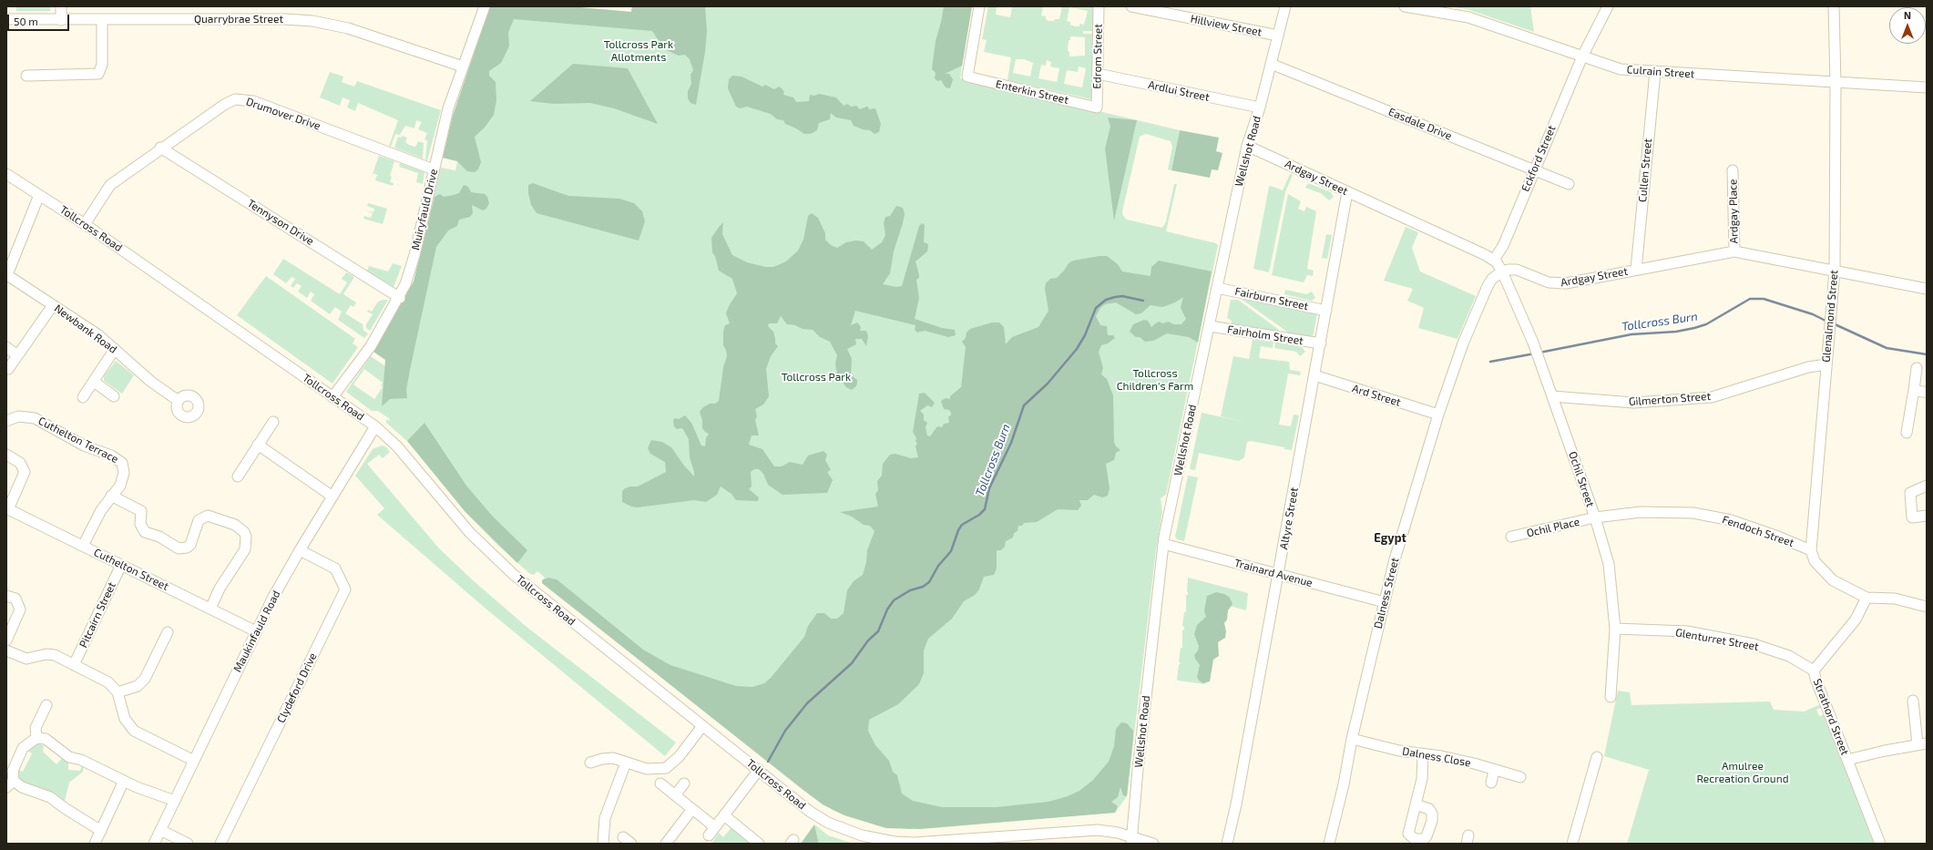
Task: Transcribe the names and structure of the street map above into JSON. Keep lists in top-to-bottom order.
{
  "streets": {
    "street": [
      "Quarrybrae Street",
      "Hillview Street",
      "Edrom Street",
      "Culrain Street",
      "Ardlui Street",
      "Enterkin Street",
      "Drumover Drive",
      "Easdale Drive",
      "Wellshot Road",
      "Eckford Street",
      "Cullen Street",
      "Ardgay Street",
      "Muiryfauld Drive",
      "Ardgay Place",
      "Tennyson Drive",
      "Tollcross Road",
      "Fairburn Street",
      "Glenalmond Street",
      "Newbank Road",
      "Fairholm Street",
      "Ard Street",
      "Gilmerton Street",
      "Cuthelton Terrace",
      "Ochil Street",
      "Altyre Street",
      "Ochil Place",
      "Fendoch Street",
      "Cuthelton Street",
      "Trainard Avenue",
      "Dalness Street",
      "Pitcairn Street",
      "Maukinfauld Road",
      "Glenturret Street",
      "Clydeford Drive",
      "Strathord Street",
      "Dalness Close"
    ]
  },
  "crossings": [
    ["Quarrybrae Street", "Muiryfauld Drive"],
    ["Hillview Street", "Wellshot Road"],
    ["Edrom Street", "Ardlui Street"],
    ["Edrom Street", "Enterkin Street"],
    ["Culrain Street", "Eckford Street"],
    ["Culrain Street", "Cullen Street"],
    ["Culrain Street", "Glenalmond Street"],
    ["Ardlui Street", "Wellshot Road"],
    ["Drumover Drive", "Muiryfauld Drive"],
    ["Drumover Drive", "Tennyson Drive"],
    ["Drumover Drive", "Tollcross Road"],
    ["Easdale Drive", "Wellshot Road"],
    ["Easdale Drive", "Eckford Street"],
    ["Wellshot Road", "Ardgay Street"],
    ["Wellshot Road", "Tollcross Road"],
    ["Wellshot Road", "Fairburn Street"],
    ["Wellshot Road", "Fairholm Street"],
    ["Wellshot Road", "Trainard Avenue"],
    ["Eckford Street", "Ardgay Street"],
    ["Cullen Street", "Ardgay Street"],
    ["Ardgay Street", "Ardgay Place"],
    ["Ardgay Street", "Glenalmond Street"],
    ["Ardgay Street", "Ochil Street"],
    ["Ardgay Street", "Altyre Street"],
    ["Ardgay Street", "Dalness Street"],
    ["Muiryfauld Drive", "Tennyson Drive"],
    ["Muiryfauld Drive", "Tollcross Road"],
    ["Tollcross Road", "Maukinfauld Road"],
    ["Fairburn Street", "Altyre Street"],
    ["Glenalmond Street", "Gilmerton Street"],
    ["Glenalmond Street", "Fendoch Street"],
    ["Fairholm Street", "Altyre Street"],
    ["Ard Street", "Altyre Street"],
    ["Ard Street", "Dalness Street"],
    ["Gilmerton Street", "Ochil Street"],
    ["Cuthelton Terrace", "Cuthelton Street"],
    ["Ochil Street", "Ochil Place"],
    ["Ochil Street", "Fendoch Street"],
    ["Ochil Street", "Dalness Street"],
    ["Ochil Street", "Glenturret Street"],
    ["Altyre Street", "Trainard Avenue"],
    ["Ochil Place", "Fendoch Street"],
    ["Cuthelton Street", "Pitcairn Street"],
    ["Cuthelton Street", "Maukinfauld Road"],
    ["Trainard Avenue", "Dalness Street"],
    ["Dalness Street", "Dalness Close"],
    ["Maukinfauld Road", "Clydeford Drive"],
    ["Glenturret Street", "Strathord Street"]
  ],
  "districts": ["Egypt"],
  "water": ["Tollcross Burn"],
  "parks": [
    "Tollcross Park Allotments",
    "Tollcross Children's Farm",
    "Tollcross Park",
    "Amulree Recreation Ground"
  ],
  "scale_bar": "50 m",
  "north": "top"
}
